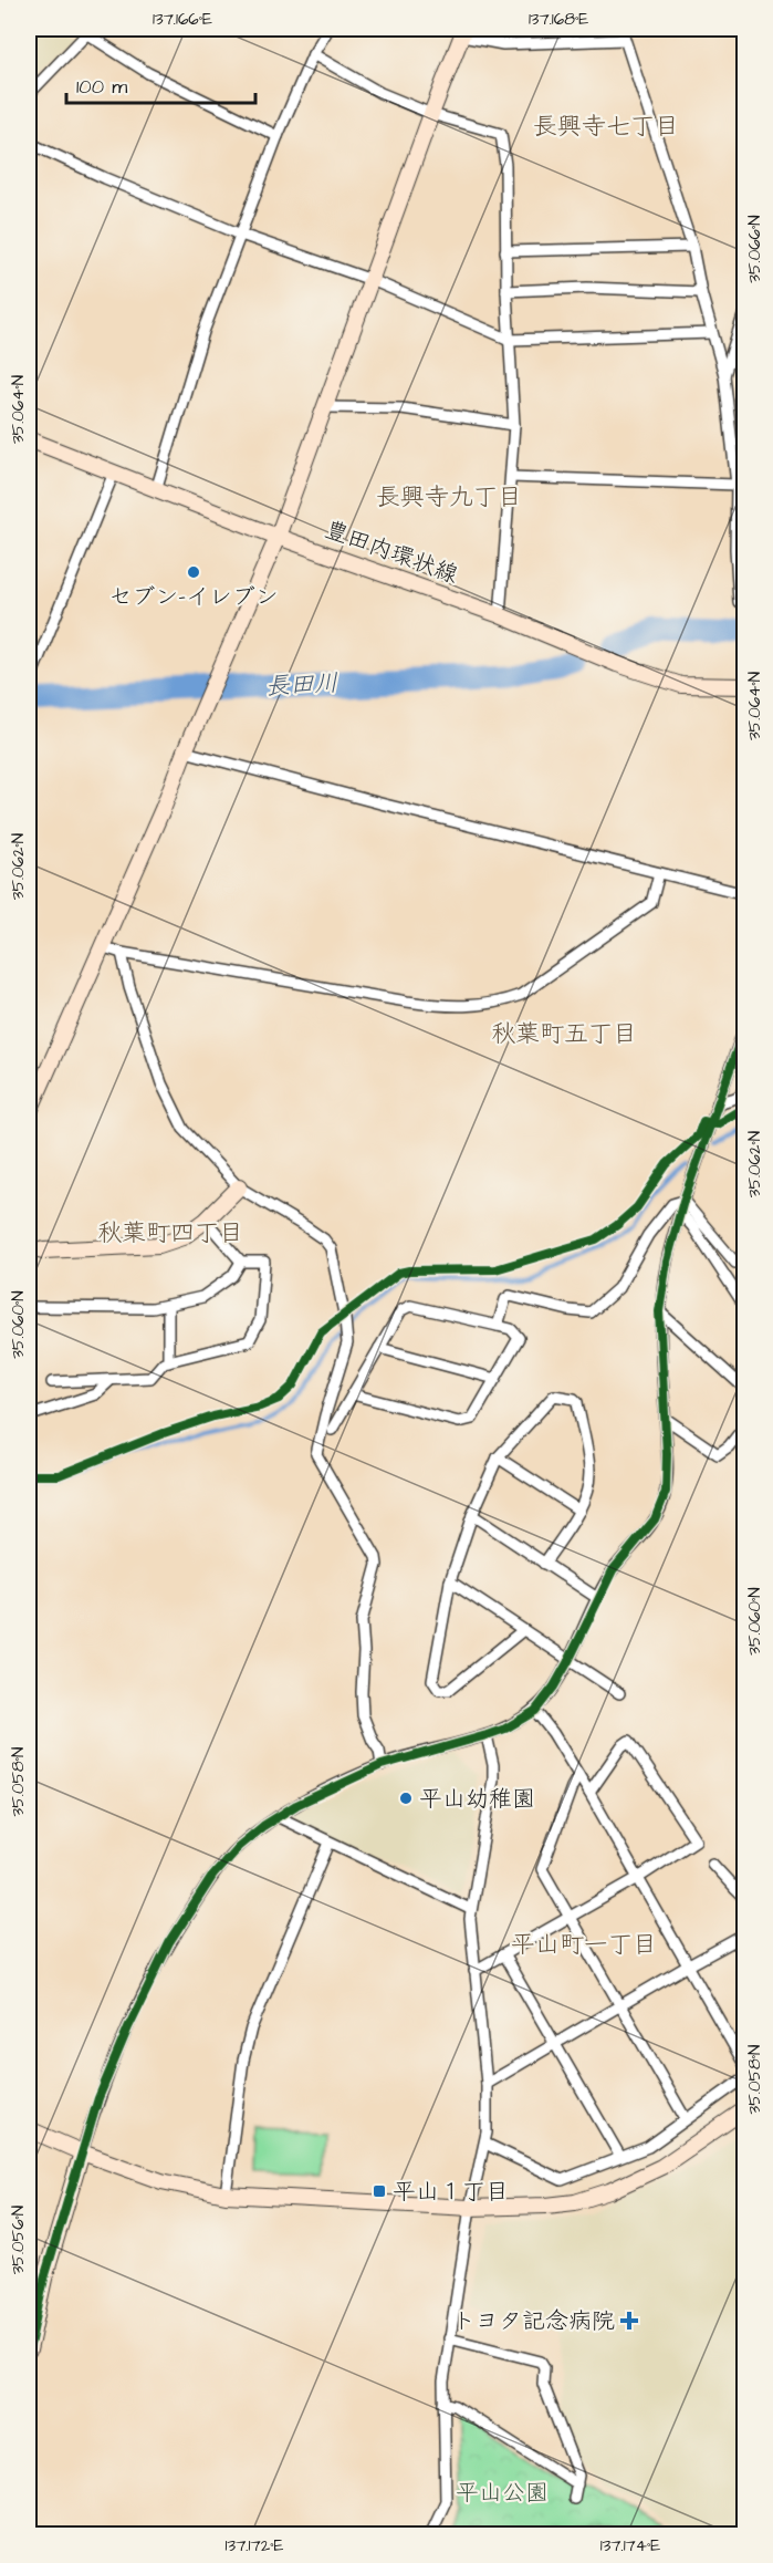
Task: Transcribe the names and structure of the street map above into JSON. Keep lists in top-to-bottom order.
{
  "streets": {
    "street": ["豊田内環状線"]
  },
  "districts": [
    "長興寺七丁目",
    "長興寺九丁目",
    "秋葉町五丁目",
    "秋葉町四丁目",
    "平山町一丁目"
  ],
  "water": ["長田川"],
  "parks": ["平山公園"],
  "places": {
    "other": ["セブン-イレブン", "平山幼稚園"],
    "transit": ["平山１丁目"],
    "health": ["トヨタ記念病院"]
  },
  "scale_bar": "100 m",
  "coordinates": [
    "137.166°E",
    "137.168°E",
    "35.066°N",
    "35.064°N",
    "35.062°N",
    "35.060°N",
    "35.058°N",
    "35.056°N",
    "137.172°E",
    "137.174°E"
  ]
}
